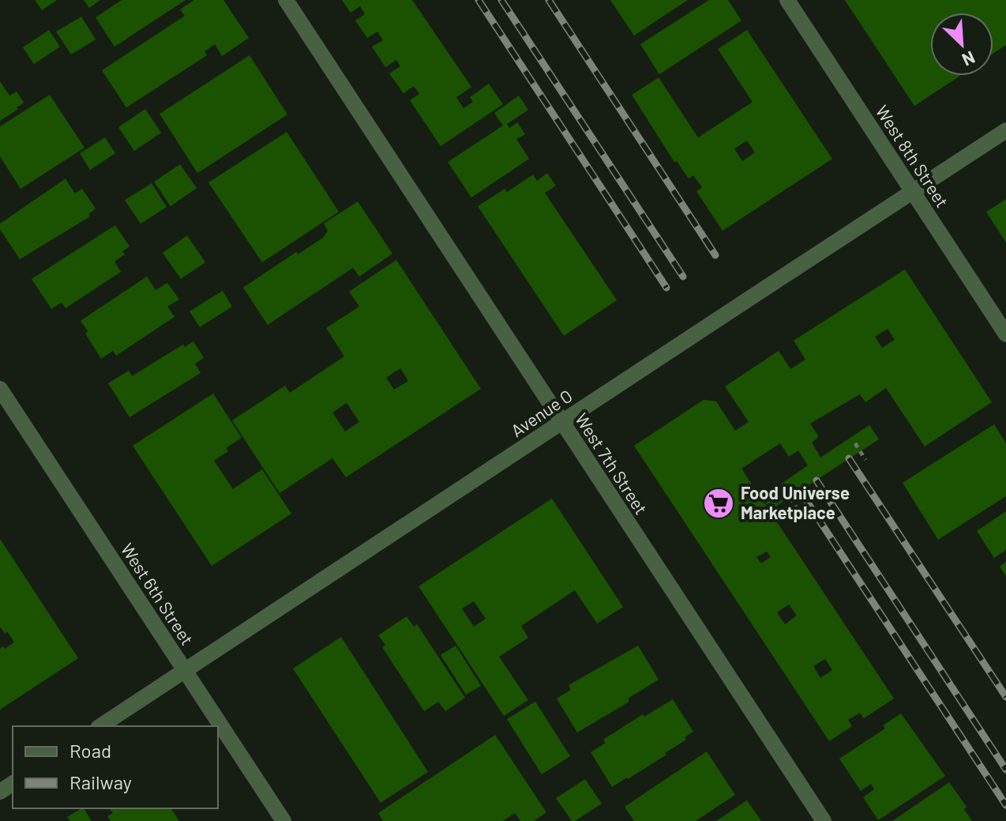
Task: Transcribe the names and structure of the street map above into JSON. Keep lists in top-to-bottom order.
{
  "streets": {
    "street": [
      "West 8th Street",
      "Avenue O",
      "West 7th Street",
      "West 6th Street"
    ]
  },
  "crossings": [
    ["West 8th Street", "Avenue O"],
    ["Avenue O", "West 7th Street"],
    ["Avenue O", "West 6th Street"]
  ],
  "places": {
    "supermarket": ["Food Universe Marketplace"]
  },
  "legend": ["Road", "Railway"],
  "north": "bottom right"
}
